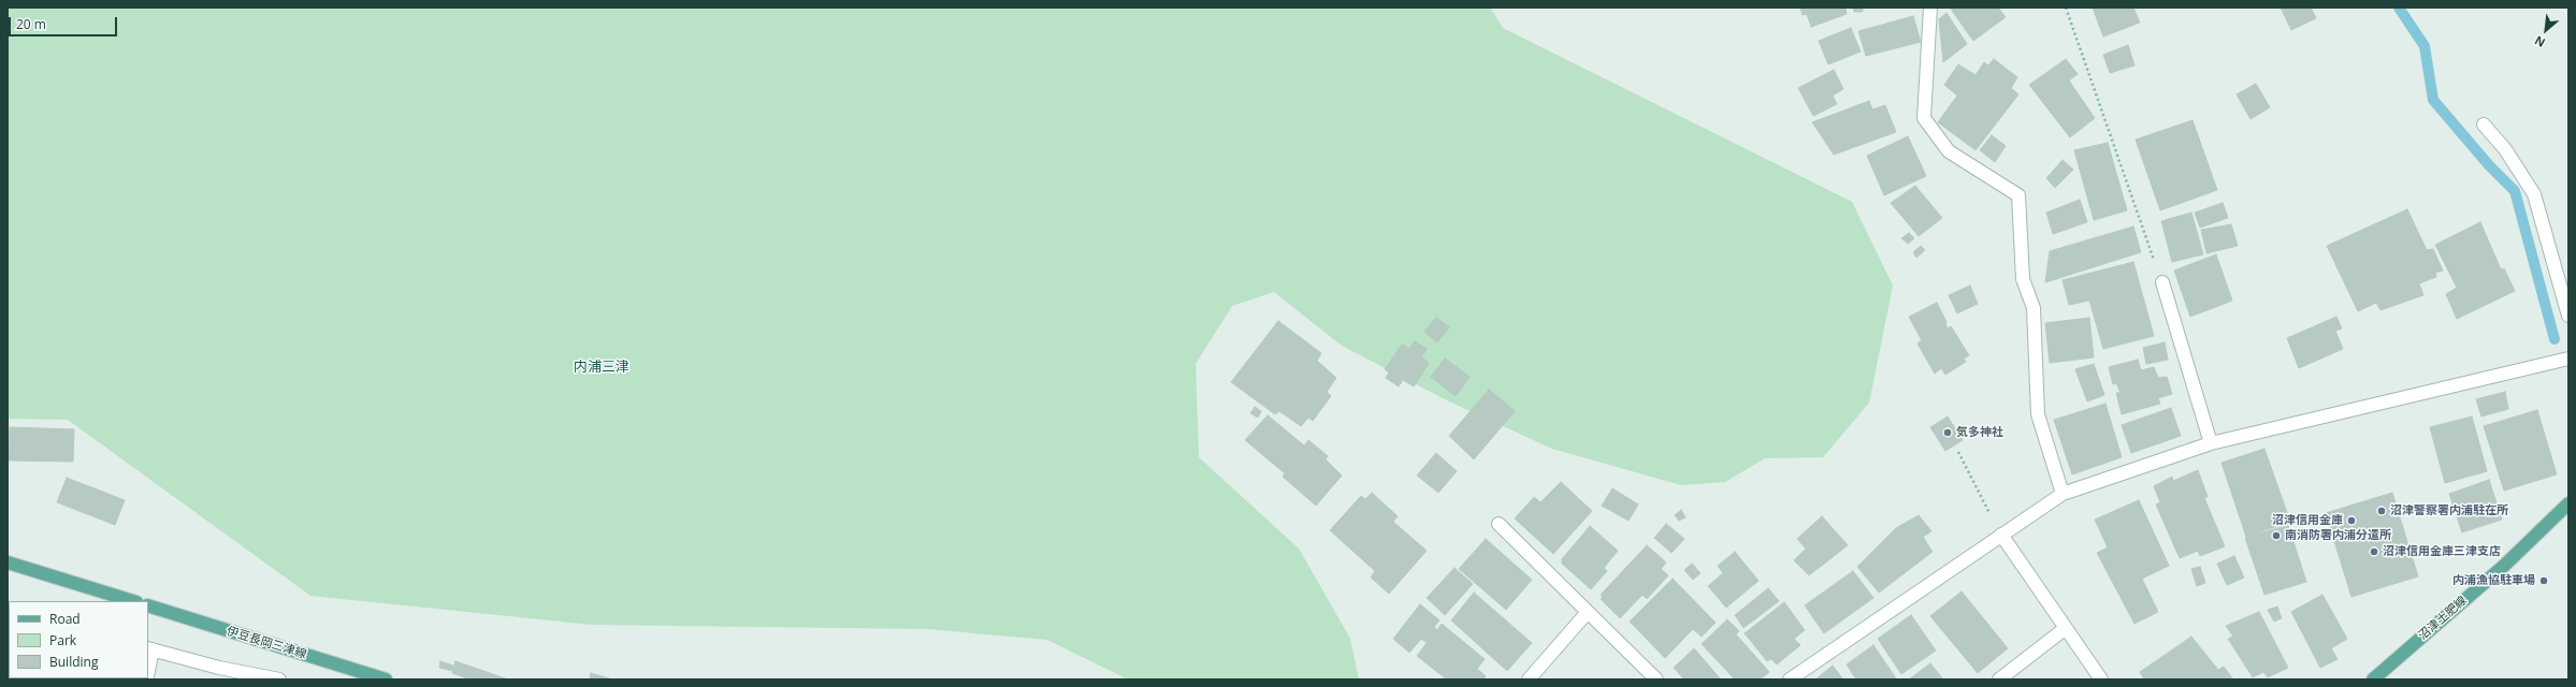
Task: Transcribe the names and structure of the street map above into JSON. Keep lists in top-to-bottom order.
{
  "streets": {
    "main road": ["沼津土肥線", "伊豆長岡三津線"]
  },
  "districts": ["内浦三津"],
  "places": [
    "気多神社",
    "沼津警察署内浦駐在所",
    "沼津信用金庫",
    "南消防署内浦分遣所",
    "沼津信用金庫三津支店",
    "内浦漁協駐車場"
  ],
  "legend": ["Road", "Park", "Building"],
  "scale_bar": "20 m",
  "north": "bottom left"
}
